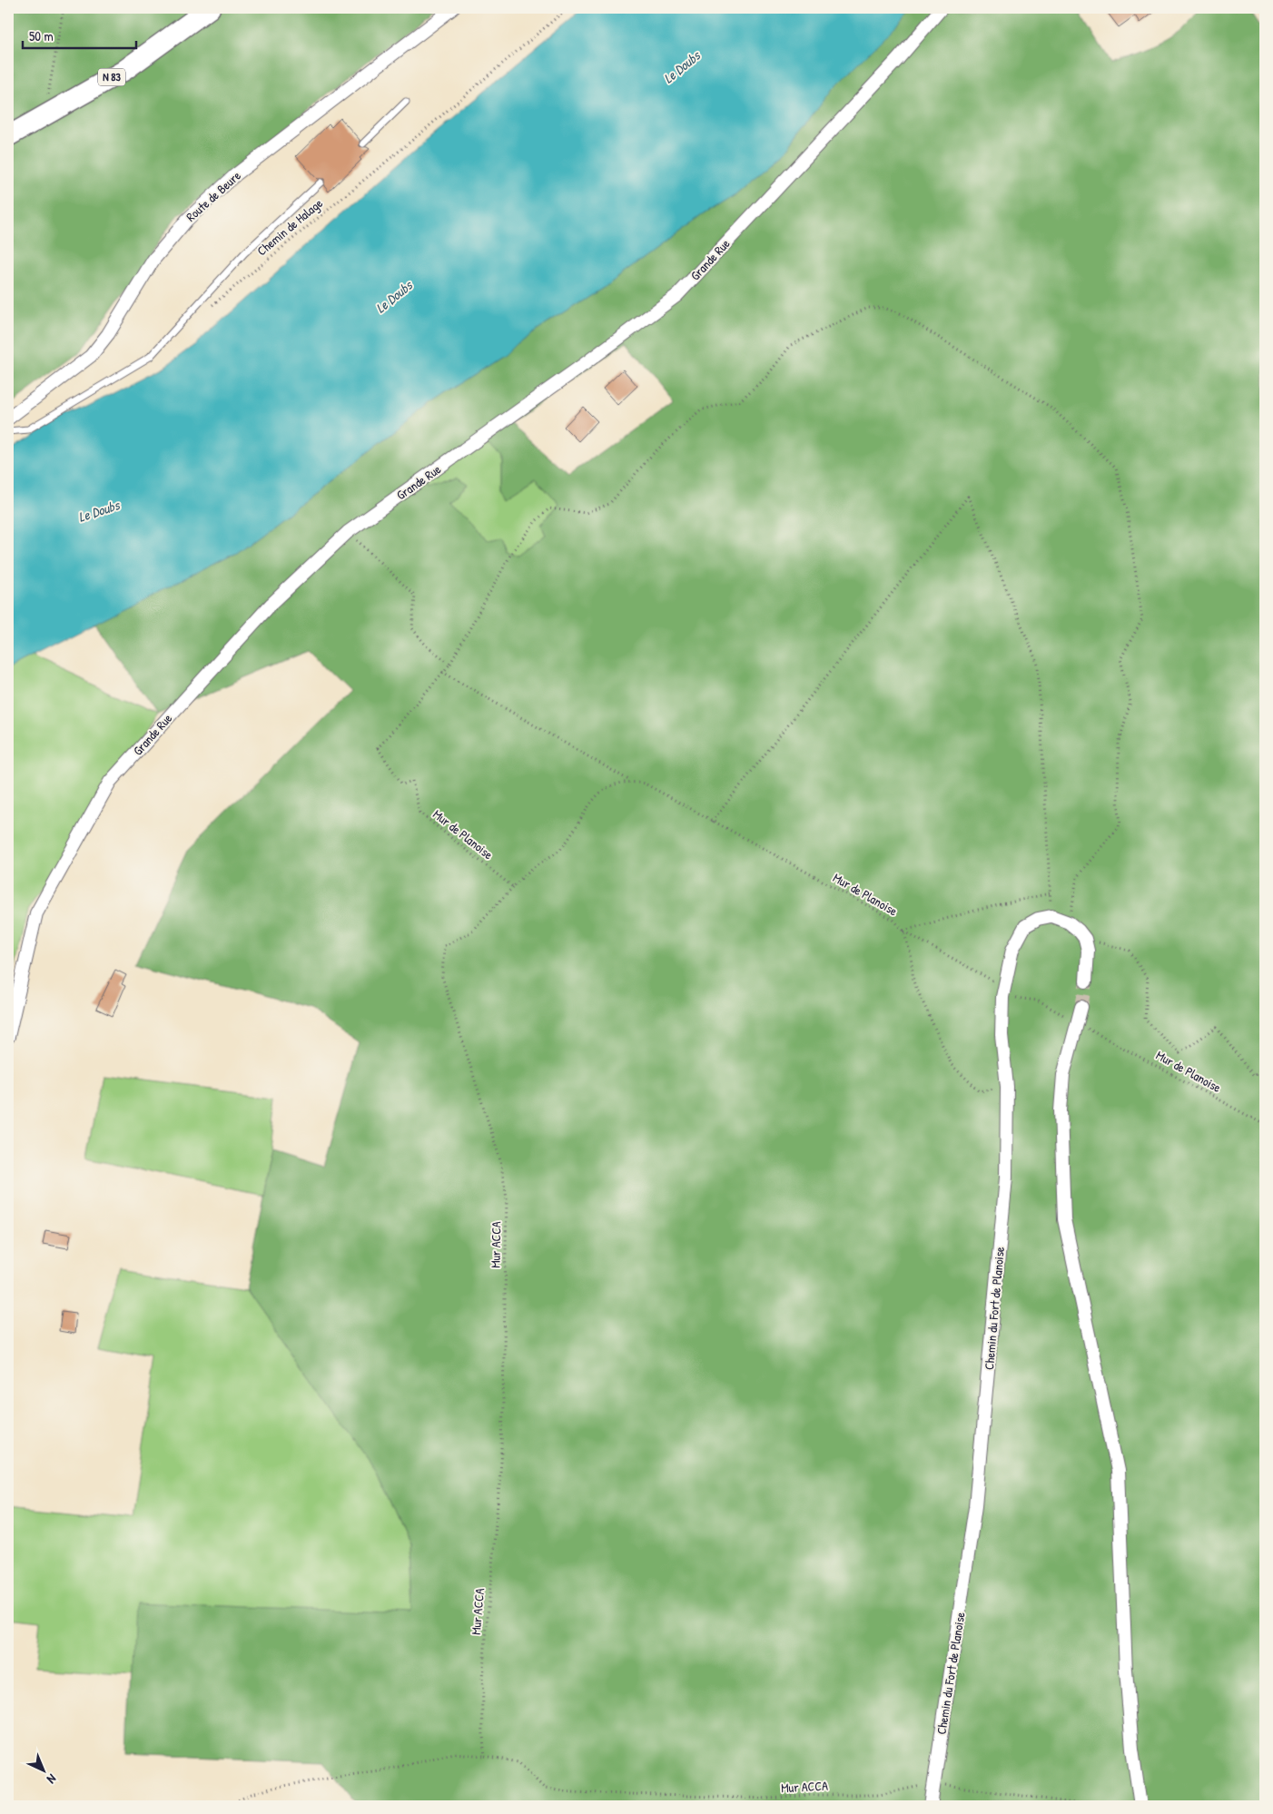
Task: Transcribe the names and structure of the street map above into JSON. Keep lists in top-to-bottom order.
{
  "streets": {
    "main road": ["N 83"],
    "street": ["Route de Beure", "Grande Rue", "Chemin du Fort de Planoise"],
    "path": ["Chemin de Halage", "Mur de Planoise", "Mur ACCA"]
  },
  "crossings": [
    ["Mur de Planoise", "Mur ACCA"],
    ["Mur de Planoise", "Chemin du Fort de Planoise"],
    ["Mur ACCA", "Chemin du Fort de Planoise"]
  ],
  "water": ["Le Doubs"],
  "scale_bar": "50 m",
  "north": "bottom right"
}
